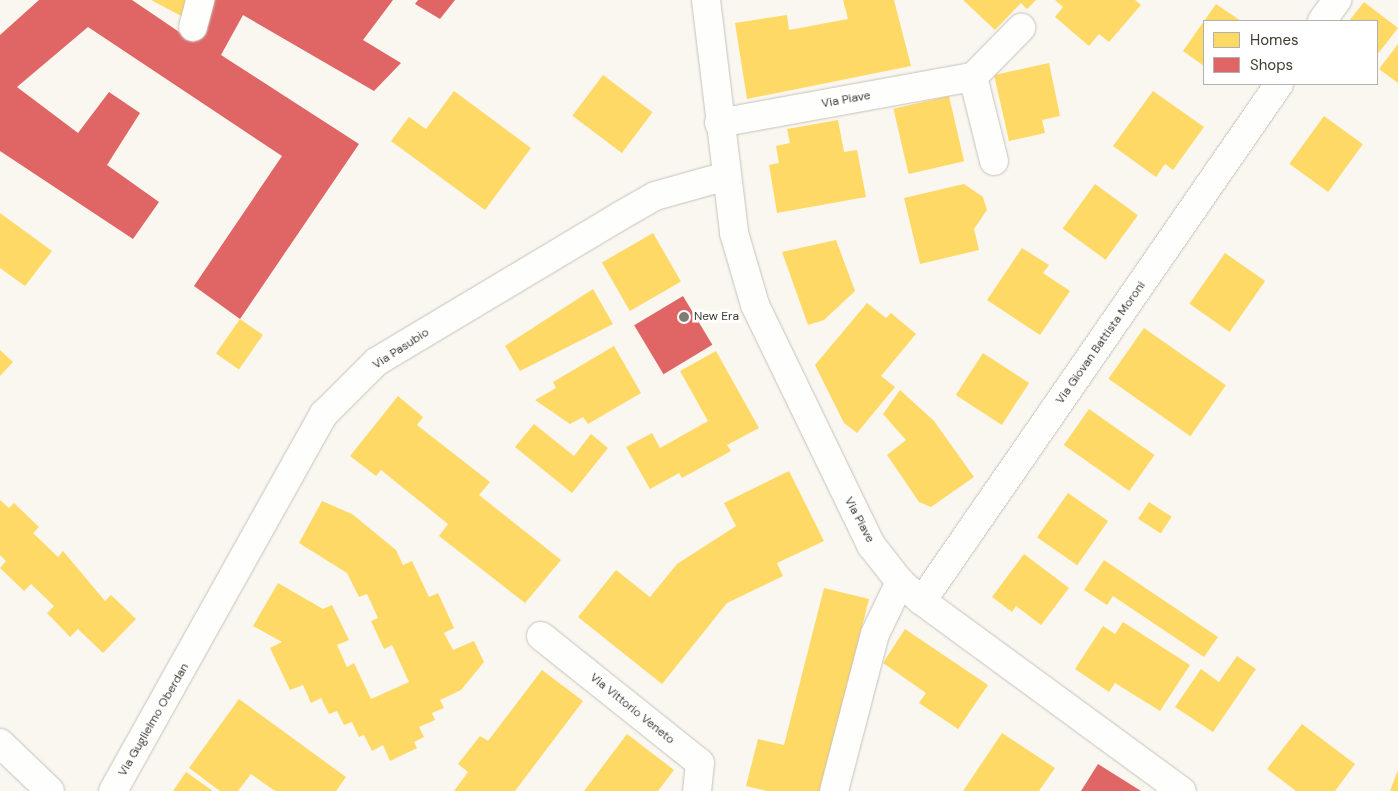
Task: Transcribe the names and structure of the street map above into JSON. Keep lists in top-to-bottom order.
{
  "streets": {
    "street": [
      "Via Piave",
      "Via Giovan Battista Moroni",
      "Via Pasubio",
      "Via Vittorio Veneto",
      "Via Guglielmo Oberdan"
    ]
  },
  "crossings": [
    ["Via Piave", "Via Giovan Battista Moroni"],
    ["Via Piave", "Via Pasubio"],
    ["Via Pasubio", "Via Guglielmo Oberdan"]
  ],
  "places": ["New Era"],
  "legend": ["Homes", "Shops"]
}
